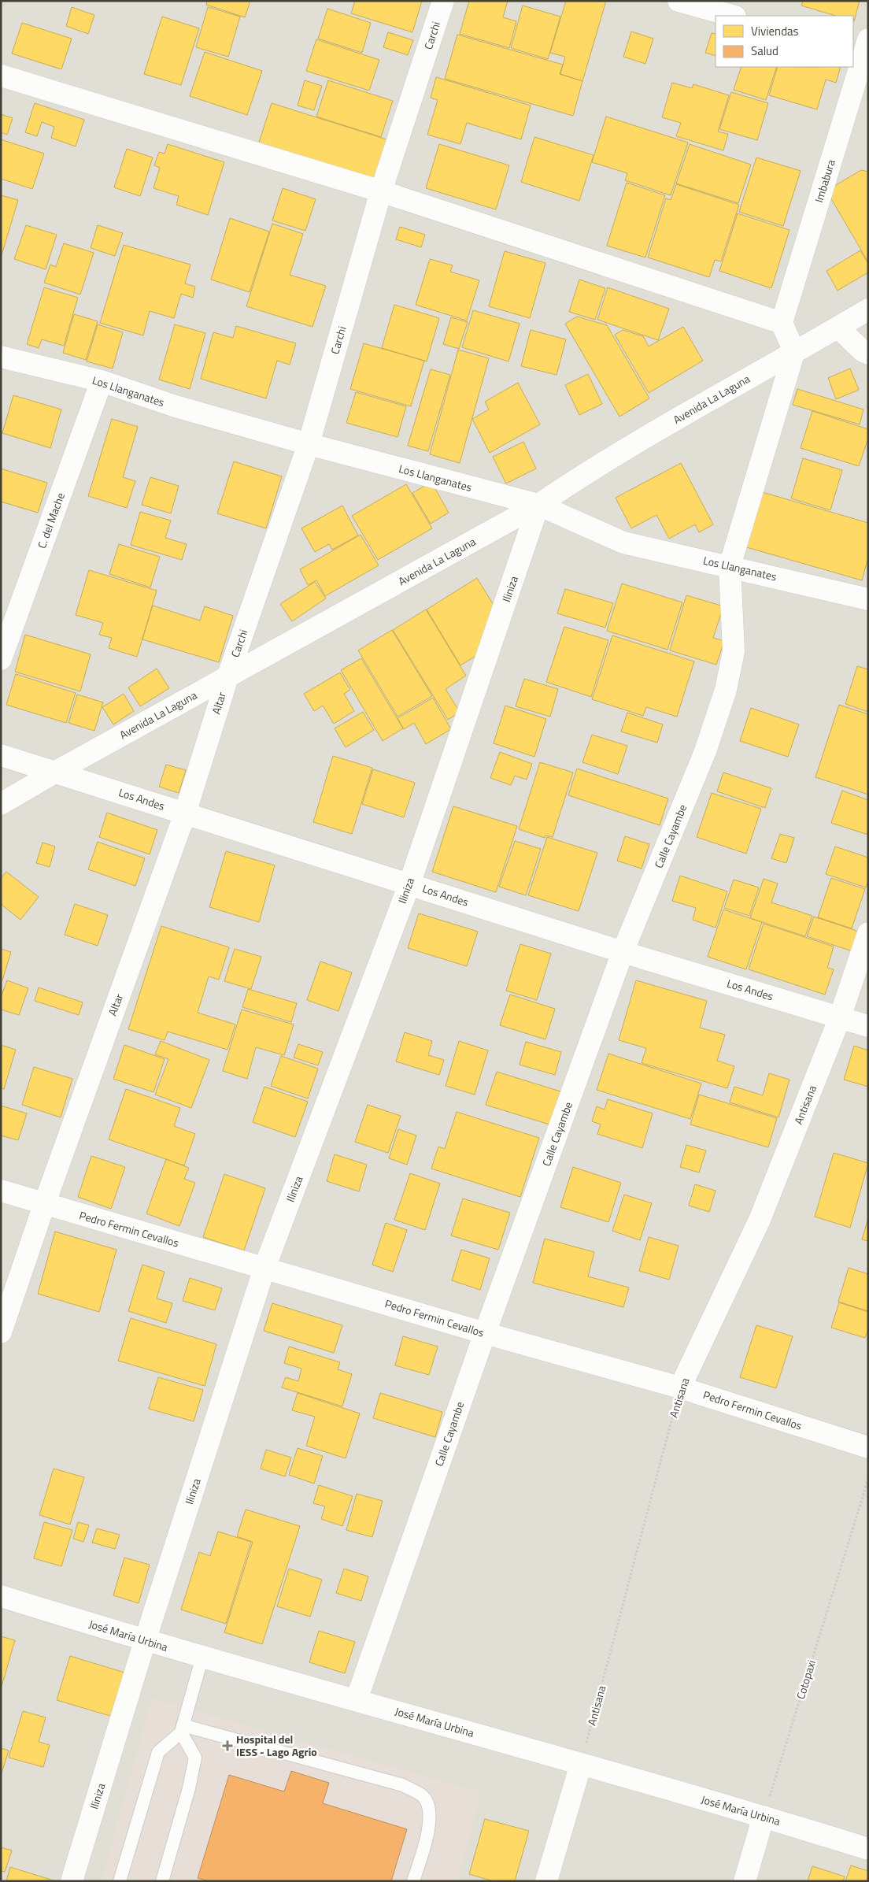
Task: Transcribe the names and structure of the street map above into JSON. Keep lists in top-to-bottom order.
{
  "streets": {
    "street": [
      "Carchi",
      "Imbabura",
      "Los Llanganates",
      "Avenida La Laguna",
      "C. del Mache",
      "Iliniza",
      "Altar",
      "Los Andes",
      "Calle Cayambe",
      "Antisana",
      "Pedro Fermin Cevallos",
      "José María Urbina"
    ],
    "path": ["Cotopaxi"]
  },
  "crossings": [
    ["Carchi", "Los Llanganates"],
    ["Carchi", "Avenida La Laguna"],
    ["Carchi", "Altar"],
    ["Los Llanganates", "Avenida La Laguna"],
    ["Los Llanganates", "C. del Mache"],
    ["Los Llanganates", "Iliniza"],
    ["Los Llanganates", "Calle Cayambe"],
    ["Avenida La Laguna", "Iliniza"],
    ["Avenida La Laguna", "Altar"],
    ["Avenida La Laguna", "Los Andes"],
    ["Avenida La Laguna", "Calle Cayambe"],
    ["Iliniza", "Los Andes"],
    ["Iliniza", "Pedro Fermin Cevallos"],
    ["Iliniza", "José María Urbina"],
    ["Altar", "Los Andes"],
    ["Altar", "Pedro Fermin Cevallos"],
    ["Los Andes", "Calle Cayambe"],
    ["Los Andes", "Antisana"],
    ["Calle Cayambe", "Pedro Fermin Cevallos"],
    ["Calle Cayambe", "José María Urbina"],
    ["Antisana", "Pedro Fermin Cevallos"],
    ["Antisana", "José María Urbina"],
    ["José María Urbina", "Cotopaxi"]
  ],
  "places": {
    "health": ["Hospital del IESS - Lago Agrio"]
  },
  "legend": ["Viviendas", "Salud"]
}
